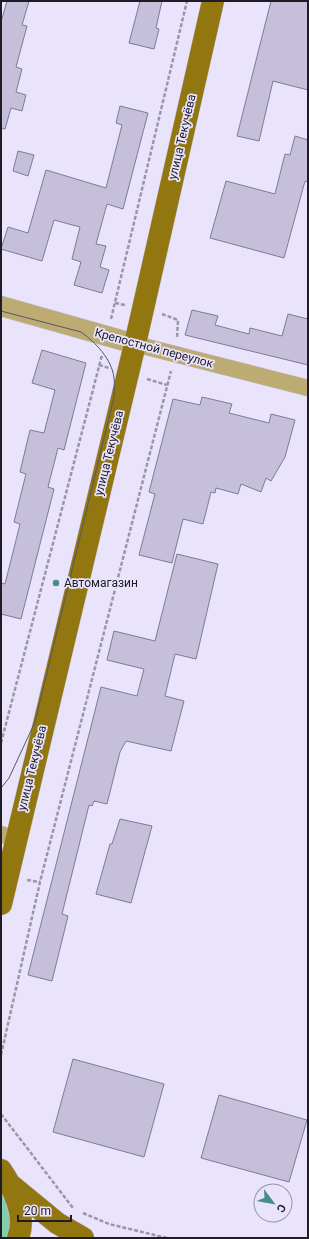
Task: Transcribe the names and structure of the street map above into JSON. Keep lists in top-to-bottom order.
{
  "streets": {
    "main road": ["улица Текучёва"],
    "street": ["Крепостной переулок"]
  },
  "crossings": [
    ["улица Текучёва", "Крепостной переулок"]
  ],
  "places": ["Автомагазин"],
  "scale_bar": "20 m",
  "north": "bottom right"
}
